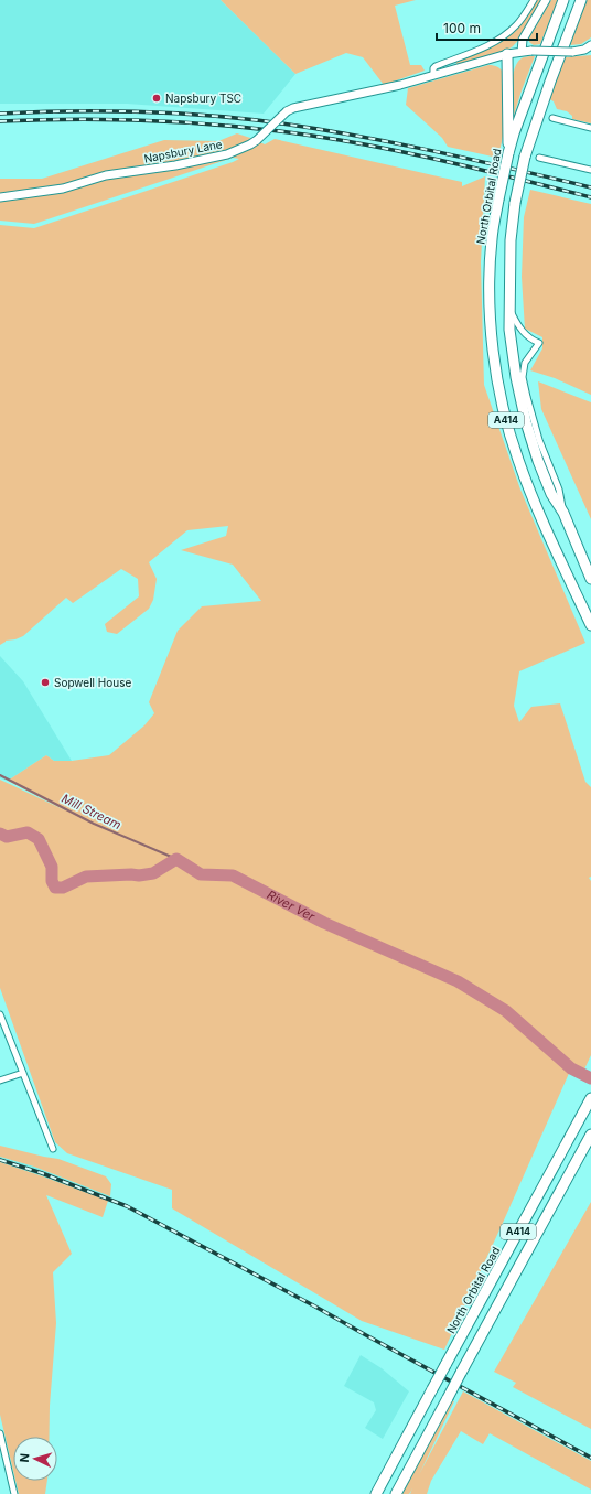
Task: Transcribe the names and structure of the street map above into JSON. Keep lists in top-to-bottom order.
{
  "streets": {
    "highway": ["North Orbital Road", "A414"],
    "street": ["Napsbury Lane"]
  },
  "water": ["Mill Stream", "River Ver"],
  "places": ["Napsbury TSC", "Sopwell House"],
  "scale_bar": "100 m",
  "north": "left"
}
